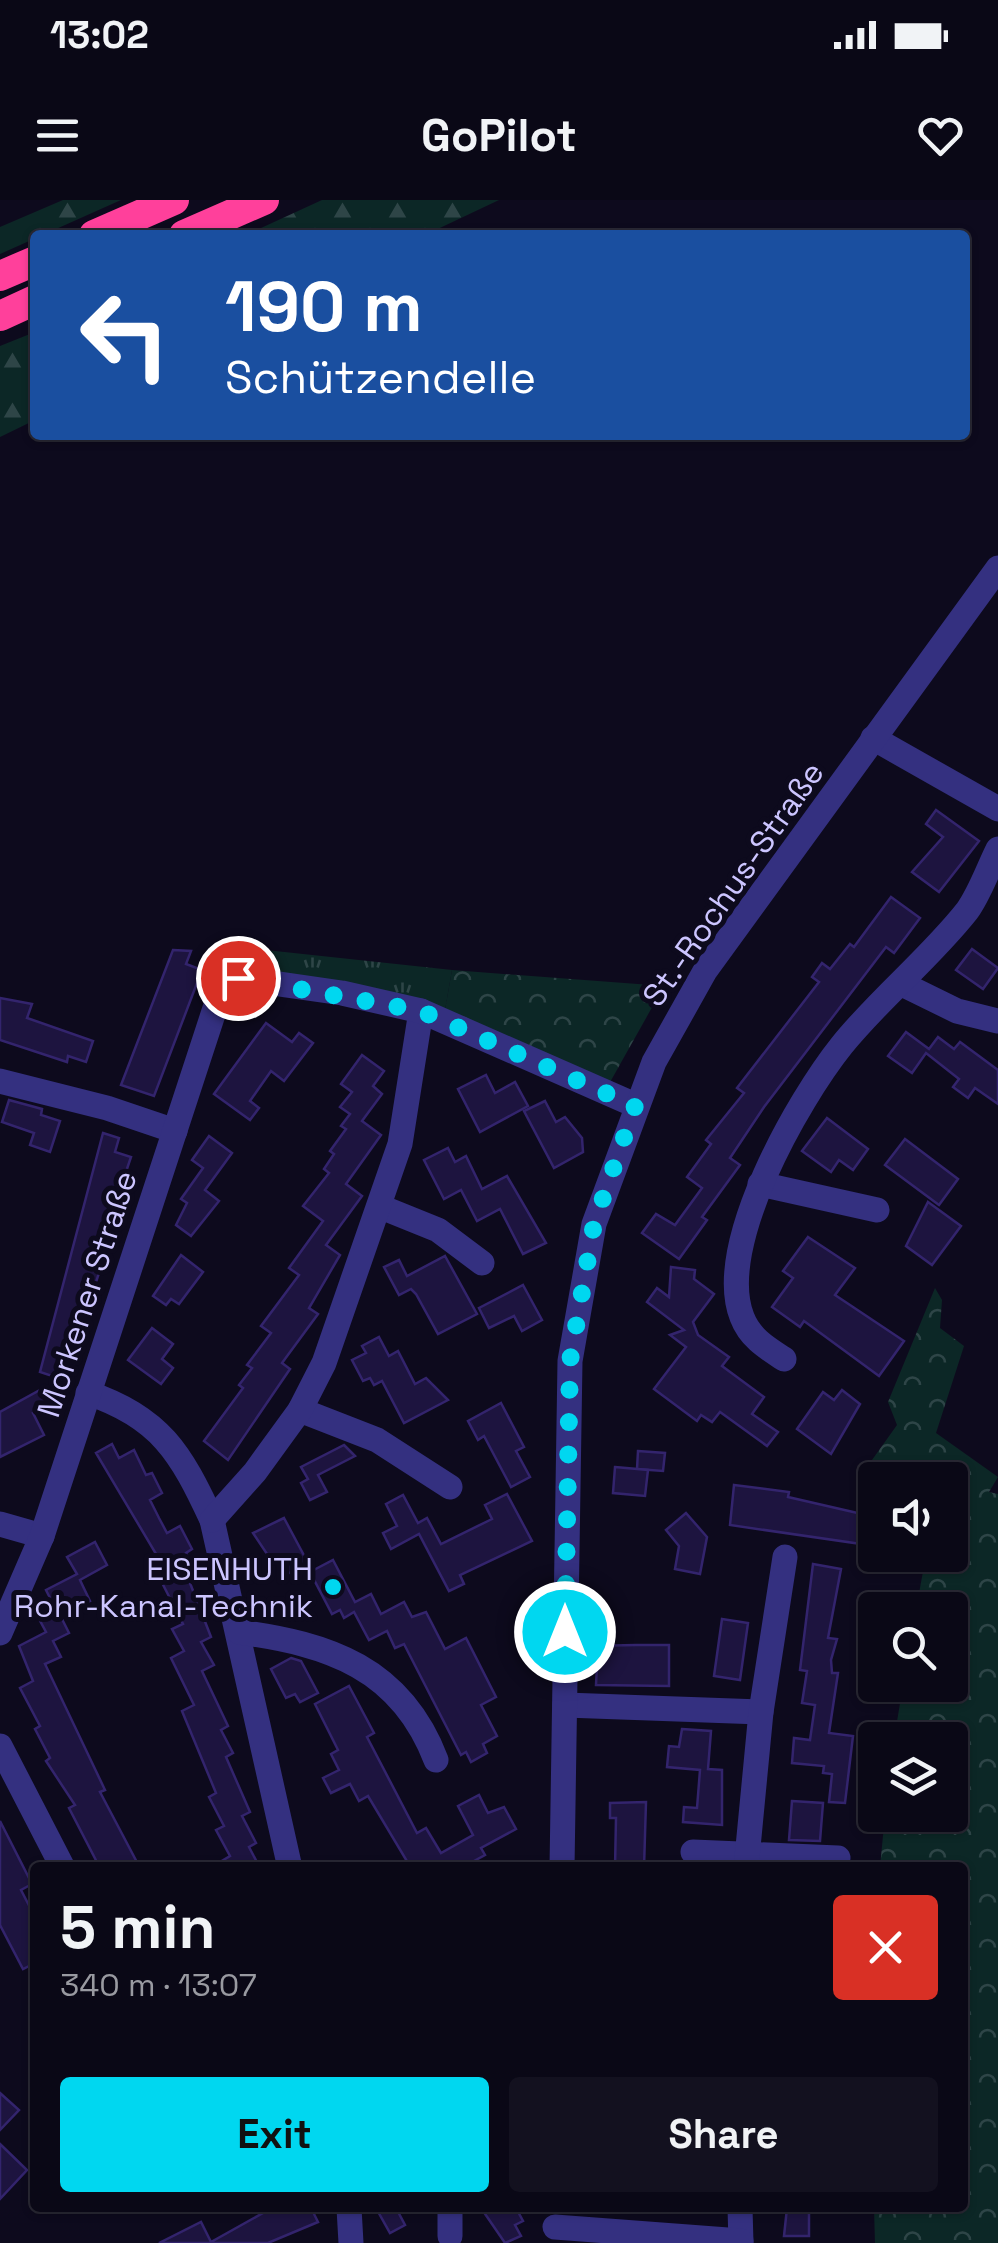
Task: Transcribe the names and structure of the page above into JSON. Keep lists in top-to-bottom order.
{
  "streets": {
    "street": ["St.-Rochus-Straße", "Morkener Straße"]
  },
  "places": ["EISENHUTH Rohr-Kanal-Technik"],
  "page": {
    "status": "13:02",
    "header": "GoPilot",
    "turn": ["190 m", "Schützendelle"],
    "heading": ["5 min", "340 m · 13:07"],
    "buttons": ["Exit", "Share"]
  }
}
